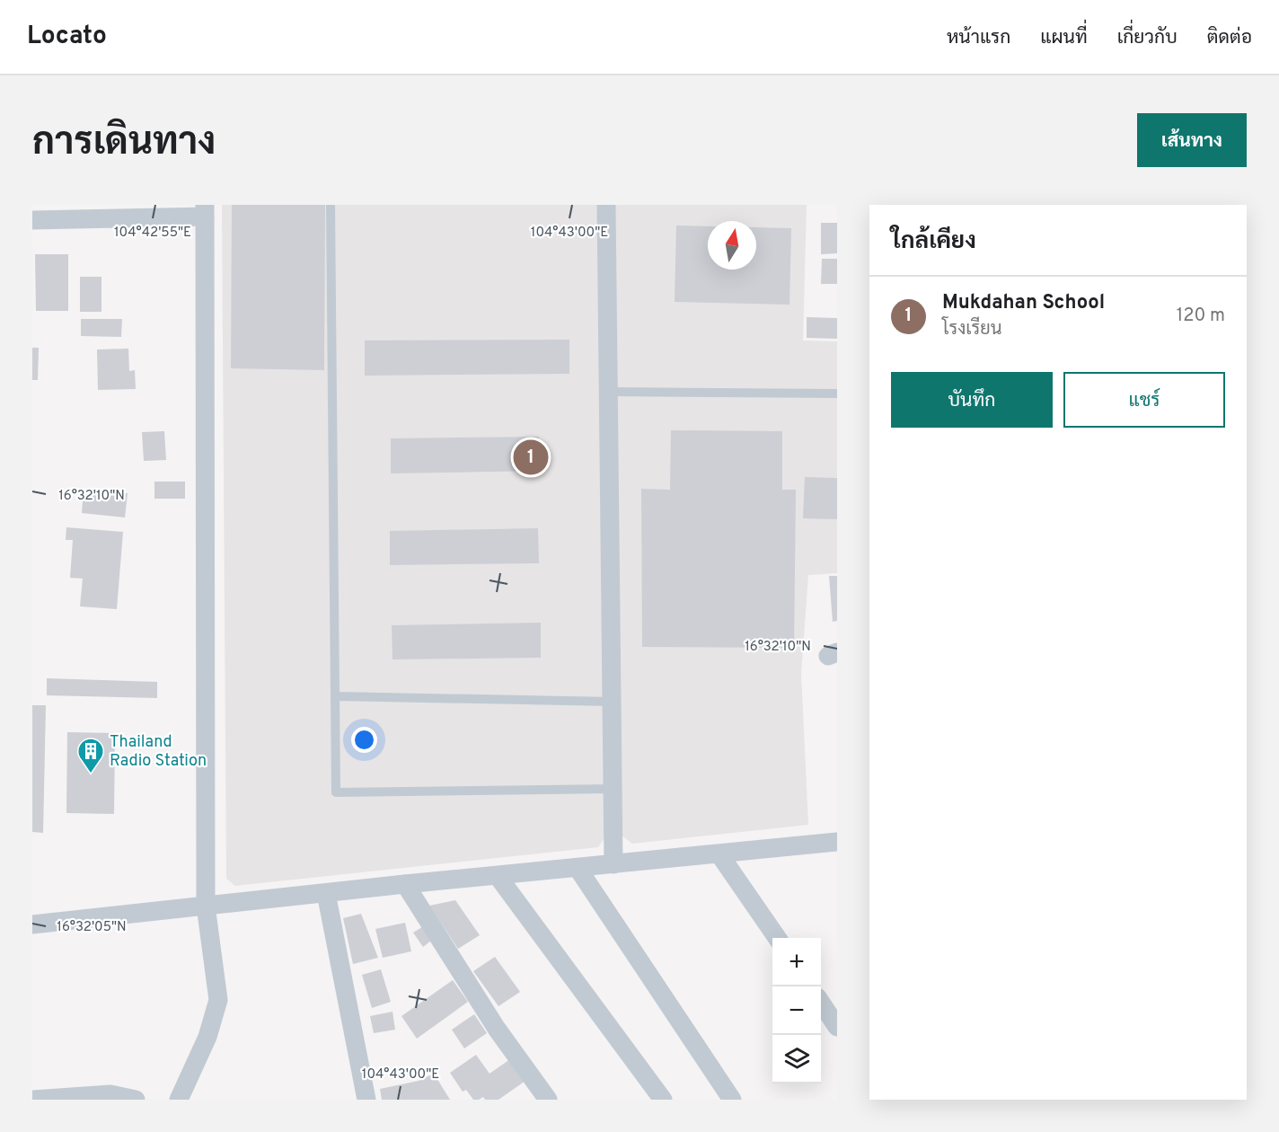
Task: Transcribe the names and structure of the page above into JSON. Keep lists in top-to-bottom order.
{
  "places": {
    "building": ["Thailand Radio Station"]
  },
  "north": "top",
  "page": {
    "header": "Locato",
    "nav": [
      "หน้าแรก",
      "แผนที่",
      "เกี่ยวกับ",
      "ติดต่อ"
    ],
    "title": "การเดินทาง",
    "buttons": [
      "เส้นทาง",
      ["บันทึก", "แชร์"]
    ],
    "heading": "ใกล้เคียง",
    "list": [
      {
        "mark": "1",
        "name": "Mukdahan School",
        "note": "โรงเรียน",
        "value": "120 m"
      }
    ],
    "pins": "1",
    "map_buttons": ["+", "−"]
  },
  "coordinates": [
    "104°42'55\"E",
    "104°43'00\"E",
    "16°32'10\"N",
    "16°32'05\"N"
  ]
}
